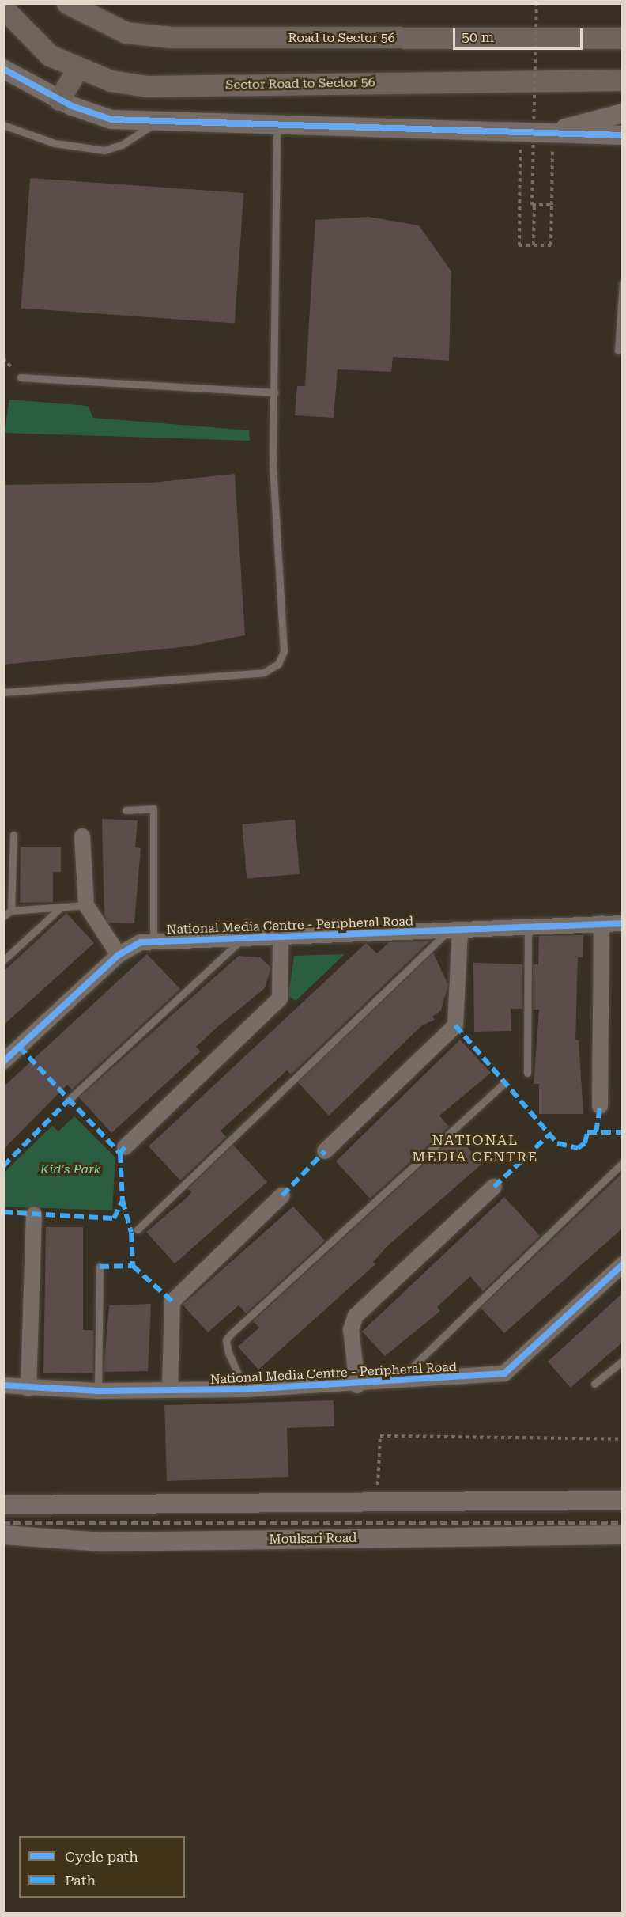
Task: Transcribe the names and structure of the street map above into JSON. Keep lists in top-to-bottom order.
{
  "streets": {
    "main road": ["Road to Sector 56", "Sector Road to Sector 56"],
    "street": ["National Media Centre - Peripheral Road", "Moulsari Road"]
  },
  "districts": ["NATIONAL MEDIA CENTRE"],
  "parks": ["Kid's Park"],
  "legend": ["Cycle path", "Path"],
  "scale_bar": "50 m"
}
